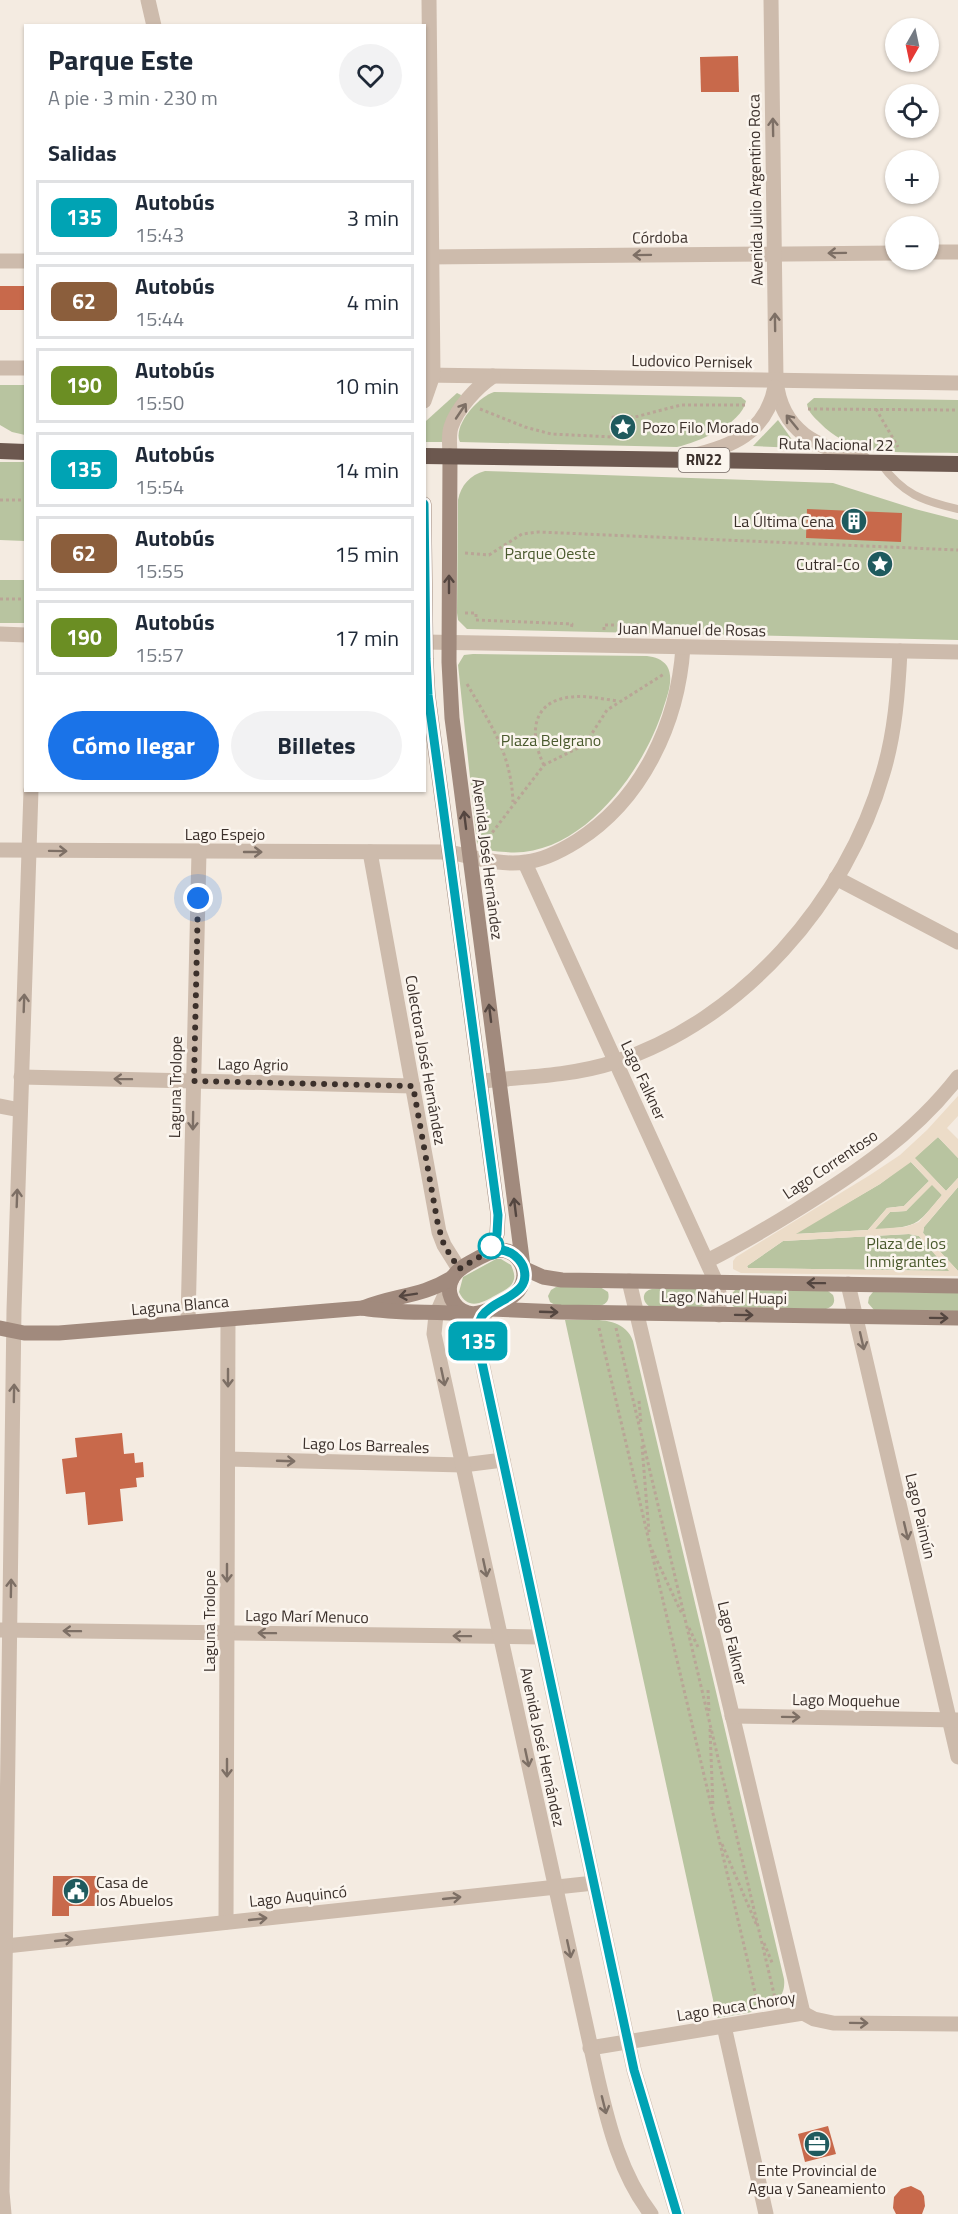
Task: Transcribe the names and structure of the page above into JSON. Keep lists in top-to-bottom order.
{
  "streets": {
    "highway": ["Ruta Nacional 22", "RN22"],
    "main road": ["Avenida José Hernández", "Lago Nahuel Huapi", "Laguna Blanca"],
    "street": [
      "Avenida Julio Argentino Roca",
      "Córdoba",
      "Ludovico Pernisek",
      "Juan Manuel de Rosas",
      "Lago Espejo",
      "Colectora José Hernández",
      "Lago Agrio",
      "Lago Falkner",
      "Laguna Trolope",
      "Lago Correntoso",
      "Lago Los Barreales",
      "Lago Paimún",
      "Lago Marí Menuco",
      "Lago Moquehue",
      "Lago Auquincó",
      "Lago Ruca Choroy"
    ]
  },
  "crossings": [
    ["Avenida Julio Argentino Roca", "Córdoba"],
    ["Avenida Julio Argentino Roca", "Ludovico Pernisek"],
    ["Avenida Julio Argentino Roca", "Ruta Nacional 22"],
    ["Ruta Nacional 22", "Avenida José Hernández"],
    ["Juan Manuel de Rosas", "Avenida José Hernández"],
    ["Lago Espejo", "Avenida José Hernández"],
    ["Lago Espejo", "Colectora José Hernández"],
    ["Lago Espejo", "Lago Falkner"],
    ["Lago Espejo", "Laguna Trolope"],
    ["Avenida José Hernández", "Colectora José Hernández"],
    ["Avenida José Hernández", "Lago Nahuel Huapi"],
    ["Avenida José Hernández", "Laguna Blanca"],
    ["Avenida José Hernández", "Lago Los Barreales"],
    ["Avenida José Hernández", "Lago Marí Menuco"],
    ["Avenida José Hernández", "Lago Auquincó"],
    ["Avenida José Hernández", "Lago Ruca Choroy"],
    ["Colectora José Hernández", "Lago Agrio"],
    ["Colectora José Hernández", "Laguna Blanca"],
    ["Lago Agrio", "Laguna Trolope"],
    ["Lago Falkner", "Lago Correntoso"],
    ["Lago Falkner", "Lago Nahuel Huapi"],
    ["Lago Falkner", "Lago Moquehue"],
    ["Lago Falkner", "Lago Ruca Choroy"],
    ["Laguna Trolope", "Laguna Blanca"],
    ["Laguna Trolope", "Lago Los Barreales"],
    ["Laguna Trolope", "Lago Marí Menuco"],
    ["Laguna Trolope", "Lago Auquincó"],
    ["Lago Nahuel Huapi", "Laguna Blanca"],
    ["Lago Nahuel Huapi", "Lago Paimún"],
    ["Lago Paimún", "Lago Moquehue"]
  ],
  "one_way": [
    "Avenida Julio Argentino Roca",
    "Córdoba",
    "Lago Espejo",
    "Lago Agrio",
    "Laguna Trolope",
    "Lago Los Barreales",
    "Lago Paimún",
    "Lago Marí Menuco",
    "Lago Moquehue",
    "Lago Auquincó",
    "Lago Ruca Choroy"
  ],
  "parks": ["Parque Oeste", "Plaza Belgrano", "Plaza de los Inmigrantes"],
  "places": {
    "place": ["Pozo Filo Morado", "Cutral-Co"],
    "building": ["La Última Cena"],
    "public building": ["Casa de los Abuelos"],
    "office": ["Ente Provincial de Agua y Saneamiento"]
  },
  "lines": ["bus line 135"],
  "north": "bottom",
  "page": {
    "on_map": "135",
    "map_buttons": ["+", "−"],
    "heading": [
      ["Parque Este", "A pie · 3 min · 230 m"],
      "Salidas"
    ],
    "list": [
      {
        "mark": "135",
        "name": "Autobús",
        "note": "15:43",
        "value": "3 min"
      },
      {
        "mark": "62",
        "name": "Autobús",
        "note": "15:44",
        "value": "4 min"
      },
      {
        "mark": "190",
        "name": "Autobús",
        "note": "15:50",
        "value": "10 min"
      },
      {
        "mark": "135",
        "name": "Autobús",
        "note": "15:54",
        "value": "14 min"
      },
      {
        "mark": "62",
        "name": "Autobús",
        "note": "15:55",
        "value": "15 min"
      },
      {
        "mark": "190",
        "name": "Autobús",
        "note": "15:57",
        "value": "17 min"
      }
    ],
    "buttons": ["Cómo llegar", "Billetes"]
  }
}
